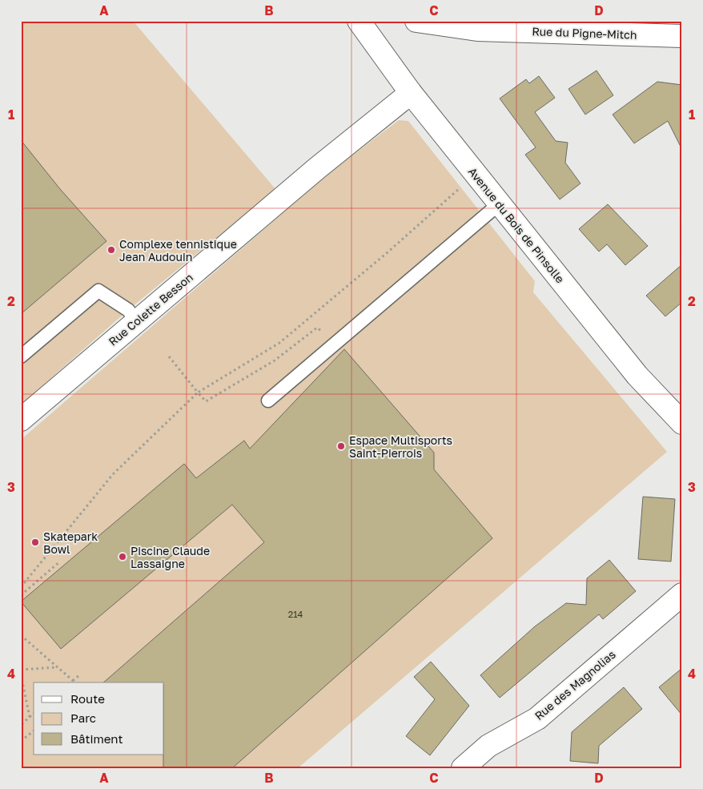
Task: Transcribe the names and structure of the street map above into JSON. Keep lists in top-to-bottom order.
{
  "streets": {
    "street": [
      "Rue du Pigne-Mitch",
      "Avenue du Bois de Pinsolle",
      "Rue Colette Besson",
      "Rue des Magnolias"
    ]
  },
  "crossings": [
    ["Avenue du Bois de Pinsolle", "Rue Colette Besson"]
  ],
  "places": [
    "Complexe tennistique Jean Audouin",
    "Espace Multisports Saint-Pierrois",
    "Skatepark Bowl",
    "Piscine Claude Lassaigne"
  ],
  "house_numbers": ["214"],
  "legend": ["Route", "Parc", "Bâtiment"],
  "grid": {
    "columns": [
      "A",
      "B",
      "C",
      "D"
    ],
    "rows": [
      "1",
      "2",
      "3",
      "4"
    ]
  }
}
